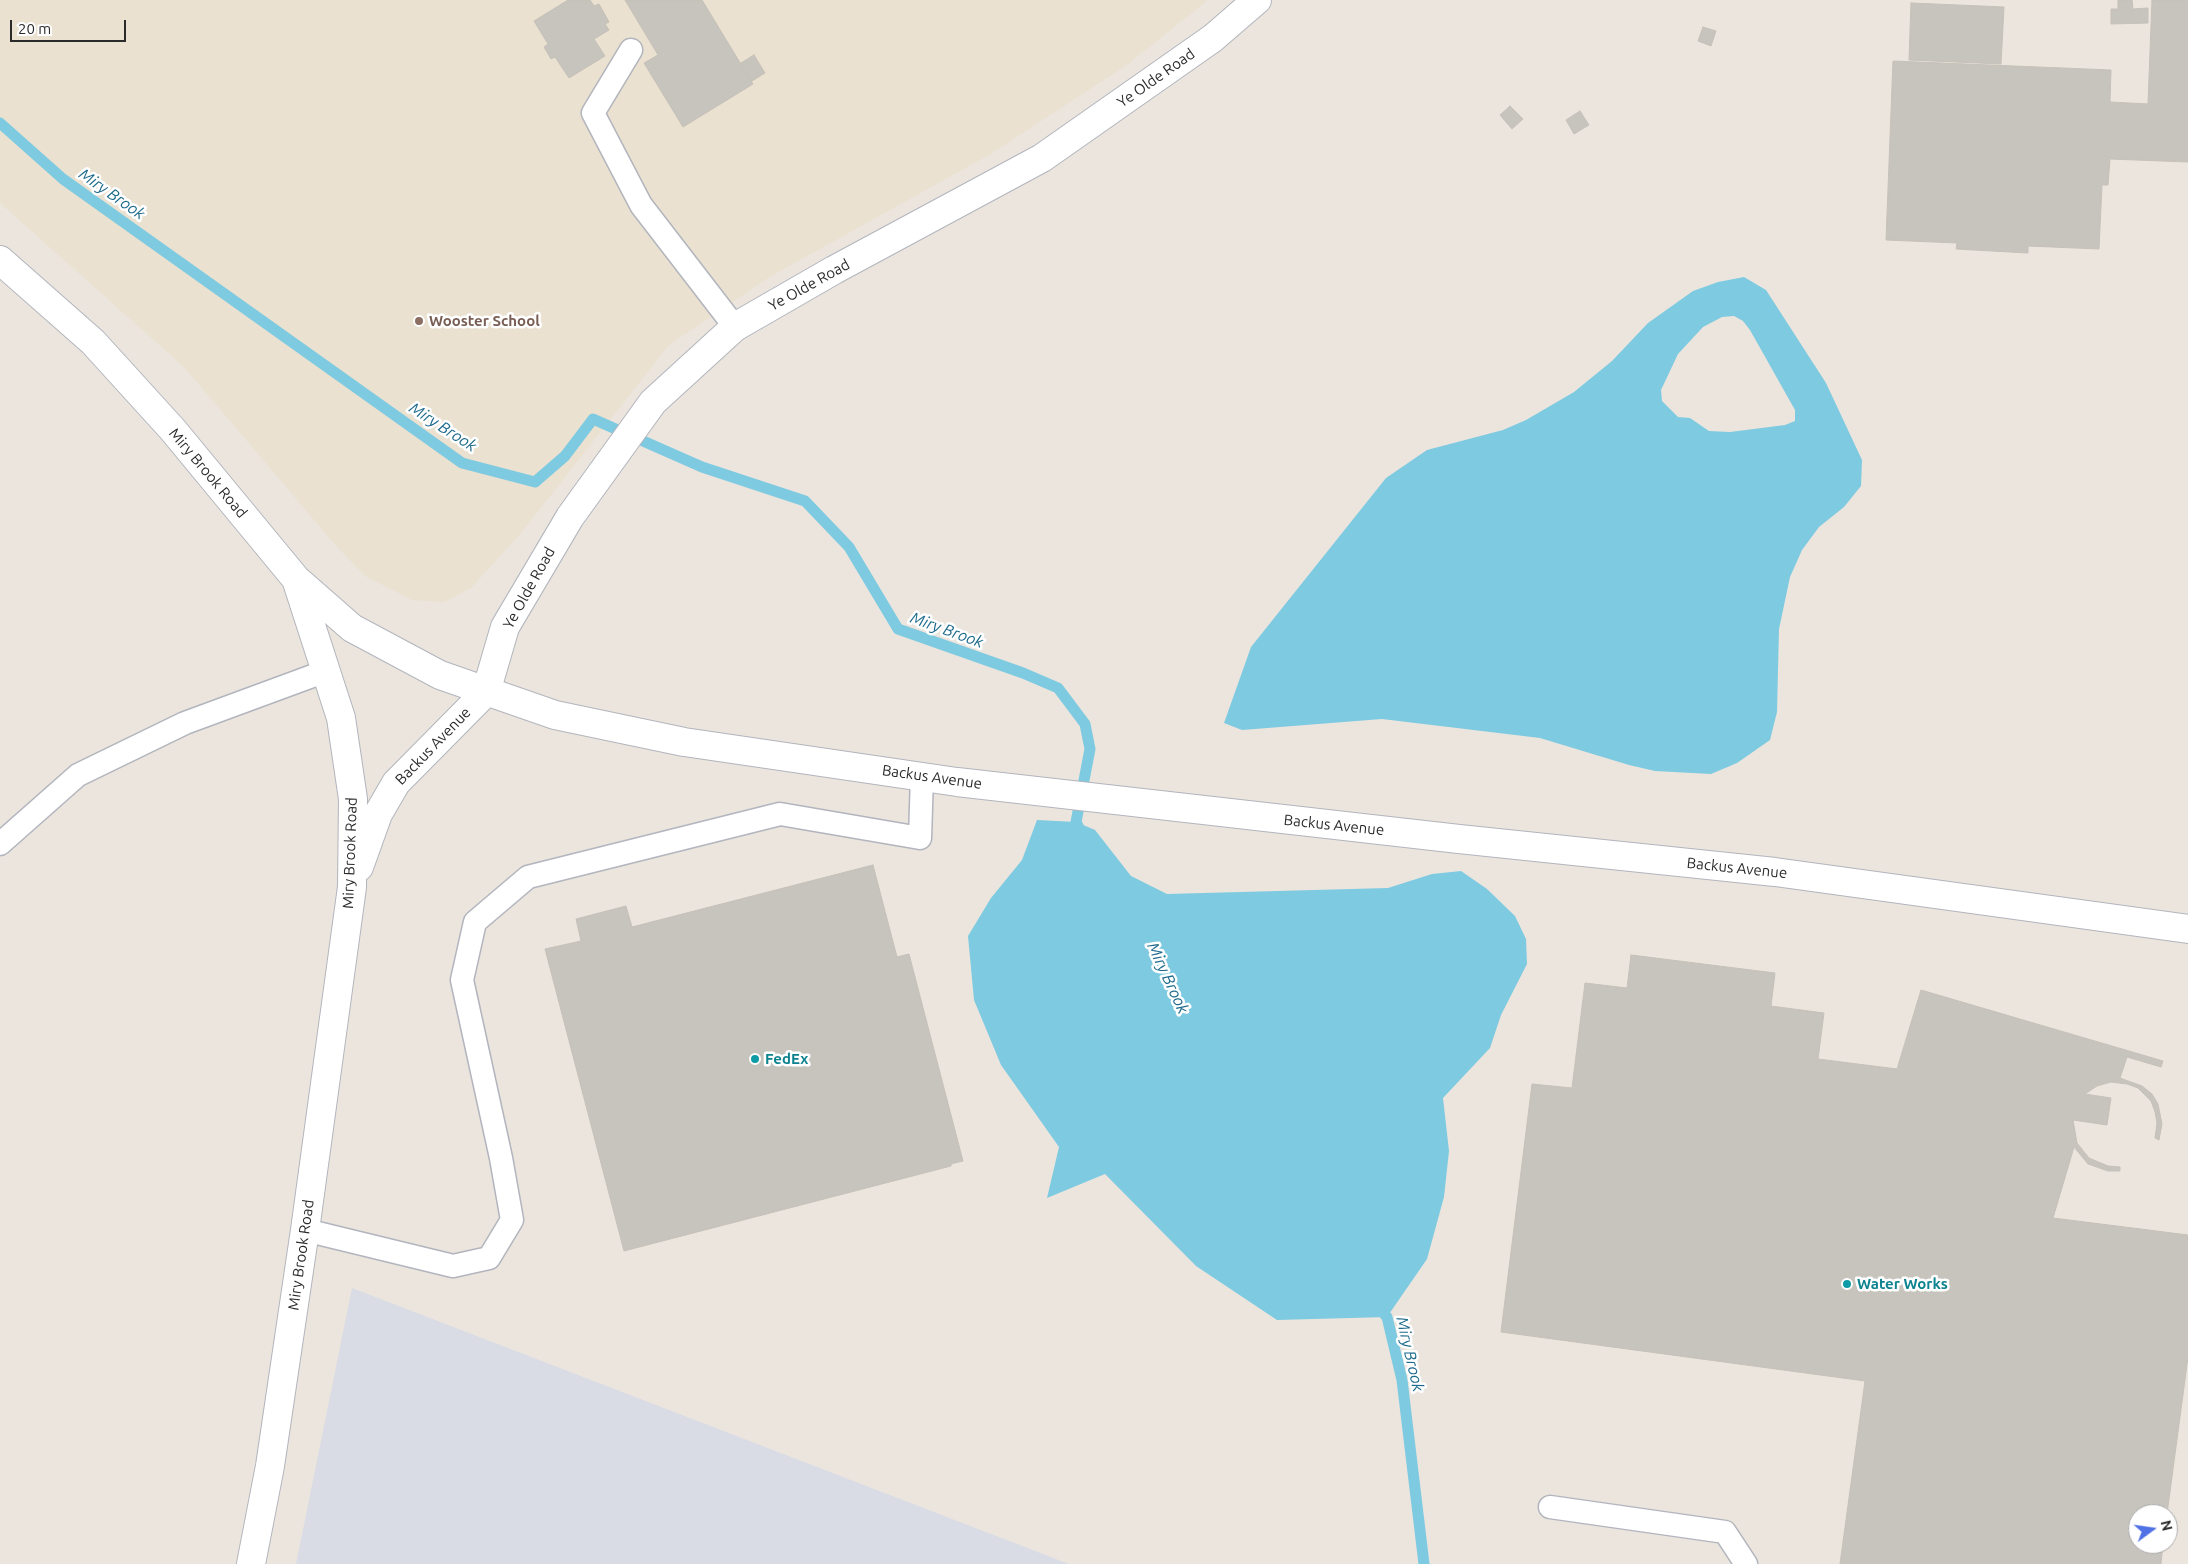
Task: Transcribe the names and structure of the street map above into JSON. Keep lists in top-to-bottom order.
{
  "streets": {
    "main road": ["Ye Olde Road", "Miry Brook Road", "Backus Avenue"]
  },
  "crossings": [
    ["Ye Olde Road", "Backus Avenue"],
    ["Miry Brook Road", "Backus Avenue"]
  ],
  "water": ["Miry Brook"],
  "places": ["Wooster School", "FedEx", "Water Works"],
  "scale_bar": "20 m",
  "north": "right"
}
